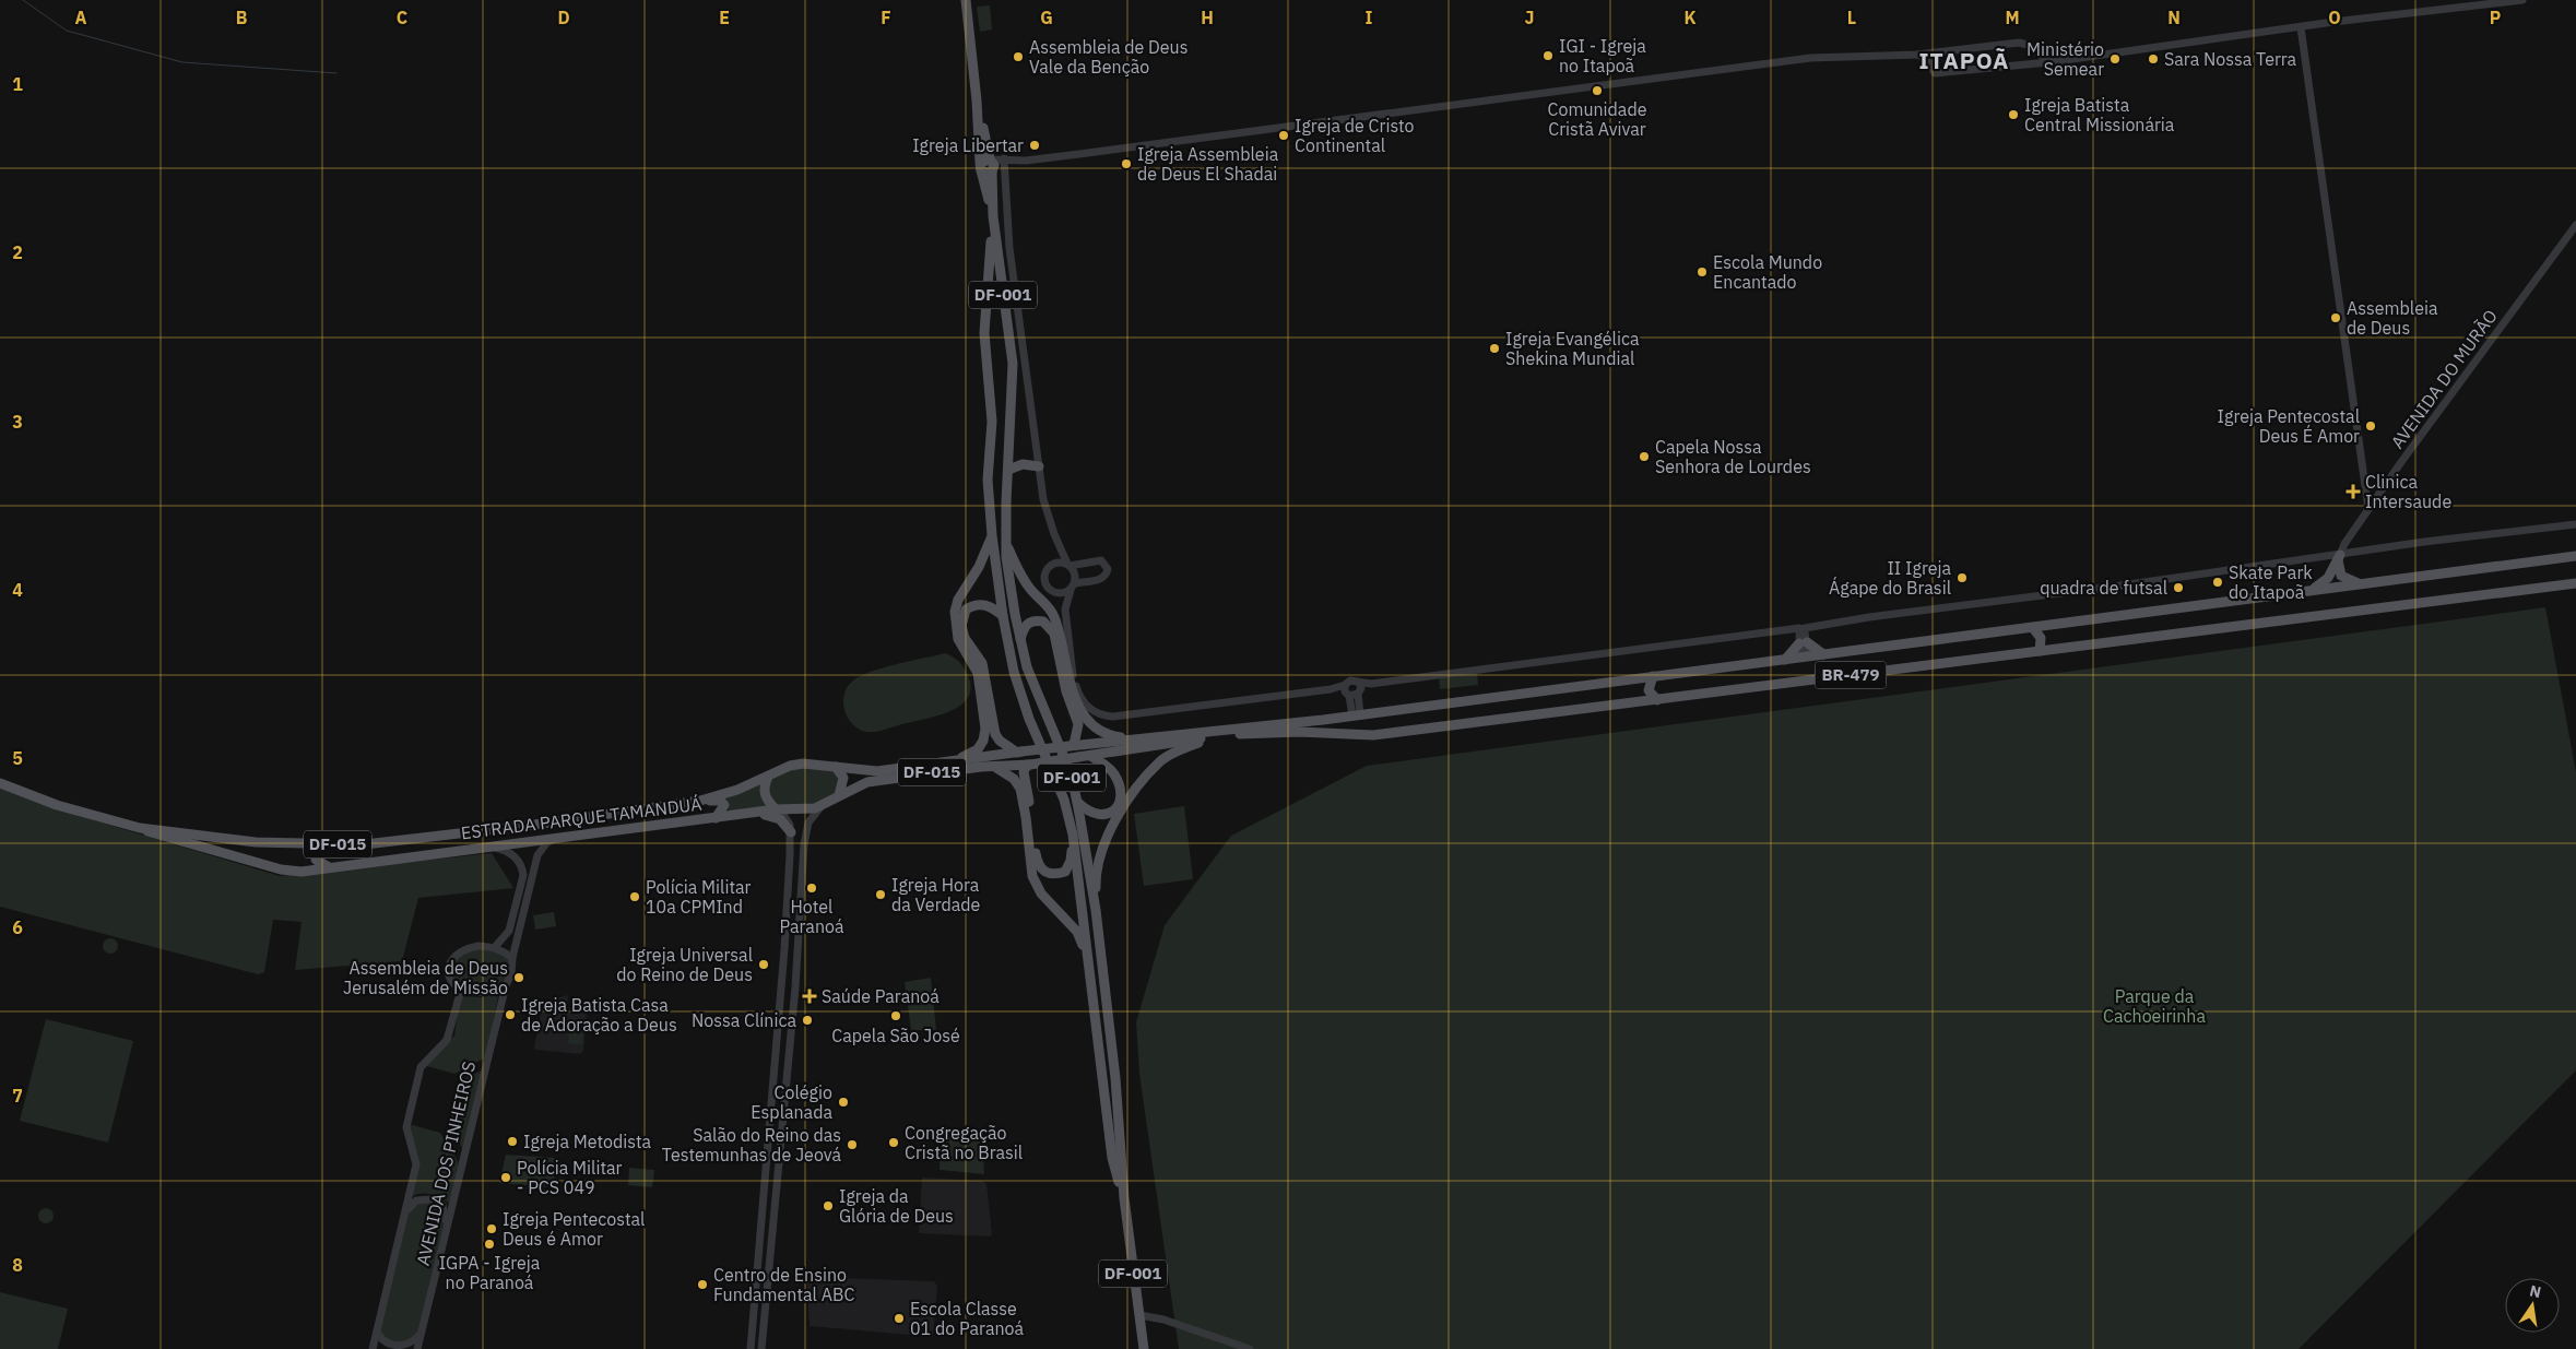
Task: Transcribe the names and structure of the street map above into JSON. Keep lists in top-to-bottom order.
{
  "streets": {
    "main road": [
      "DF-001",
      "BR-479",
      "DF-015",
      "ESTRADA PARQUE TAMANDUÁ"
    ],
    "street": ["AVENIDA DO MURÃO", "AVENIDA DOS PINHEIROS"]
  },
  "crossings": [
    ["BR-479", "ESTRADA PARQUE TAMANDUÁ"]
  ],
  "districts": ["ITAPOÃ"],
  "parks": ["Parque da Cachoeirinha"],
  "places": {
    "other": [
      "IGI - Igreja no Itapoã",
      "Assembleia de Deus Vale da Benção",
      "Ministério Semear",
      "Sara Nossa Terra",
      "Comunidade Cristã Avivar",
      "Igreja Batista Central Missionária",
      "Igreja de Cristo Continental",
      "Igreja Libertar",
      "Igreja Assembleia de Deus El Shadai",
      "Escola Mundo Encantado",
      "Assembleia de Deus",
      "Igreja Evangélica Shekina Mundial",
      "Igreja Pentecostal Deus É Amor",
      "Capela Nossa Senhora de Lourdes",
      "II Igreja Ágape do Brasil",
      "Skate Park do Itapoã",
      "quadra de futsal",
      "Hotel Paranoá",
      "Igreja Hora da Verdade",
      "Polícia Militar 10a CPMInd",
      "Igreja Universal do Reino de Deus",
      "Assembleia de Deus Jerusalém de Missão",
      "Igreja Batista Casa de Adoração a Deus",
      "Capela São José",
      "Nossa Clínica",
      "Colégio Esplanada",
      "Igreja Metodista",
      "Congregação Cristã no Brasil",
      "Salão do Reino das Testemunhas de Jeová",
      "Polícia Militar - PCS 049",
      "Igreja da Glória de Deus",
      "Igreja Pentecostal Deus é Amor",
      "IGPA - Igreja no Paranoá",
      "Centro de Ensino Fundamental ABC",
      "Escola Classe 01 do Paranoá"
    ],
    "health": ["Clinica Intersaude", "Saúde Paranoá"]
  },
  "north": "top",
  "grid": {
    "columns": [
      "A",
      "B",
      "C",
      "D",
      "E",
      "F",
      "G",
      "H",
      "I",
      "J",
      "K",
      "L",
      "M",
      "N",
      "O",
      "P"
    ],
    "rows": [
      "1",
      "2",
      "3",
      "4",
      "5",
      "6",
      "7",
      "8"
    ]
  }
}
